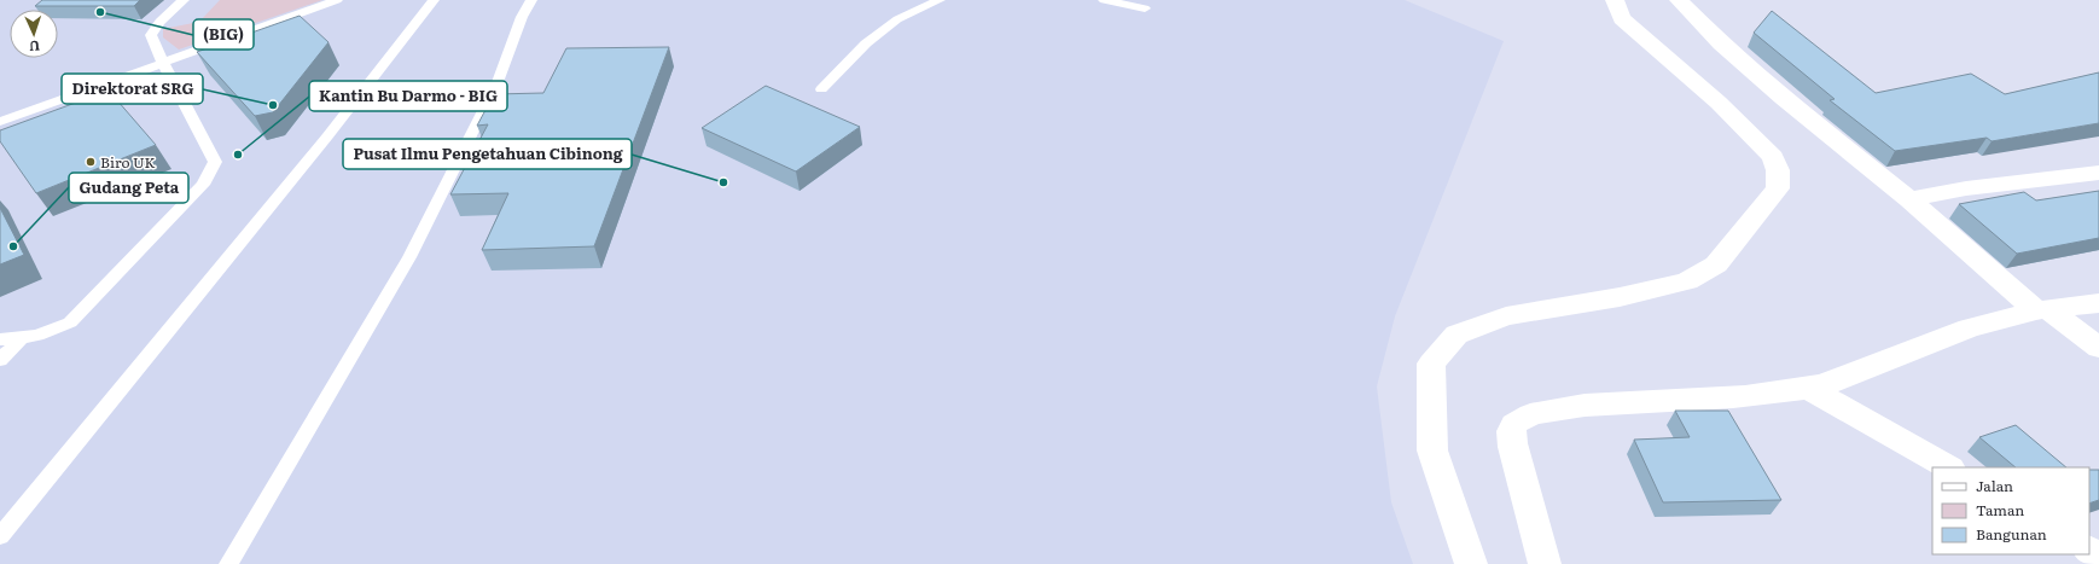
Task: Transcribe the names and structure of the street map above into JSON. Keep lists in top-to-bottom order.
{
  "places": [
    "(BIG)",
    "Direktorat SRG",
    "Kantin Bu Darmo - BIG",
    "Biro UK",
    "Pusat Ilmu Pengetahuan Cibinong",
    "Gudang Peta"
  ],
  "legend": ["Jalan", "Taman", "Bangunan"],
  "north": "bottom"
}
